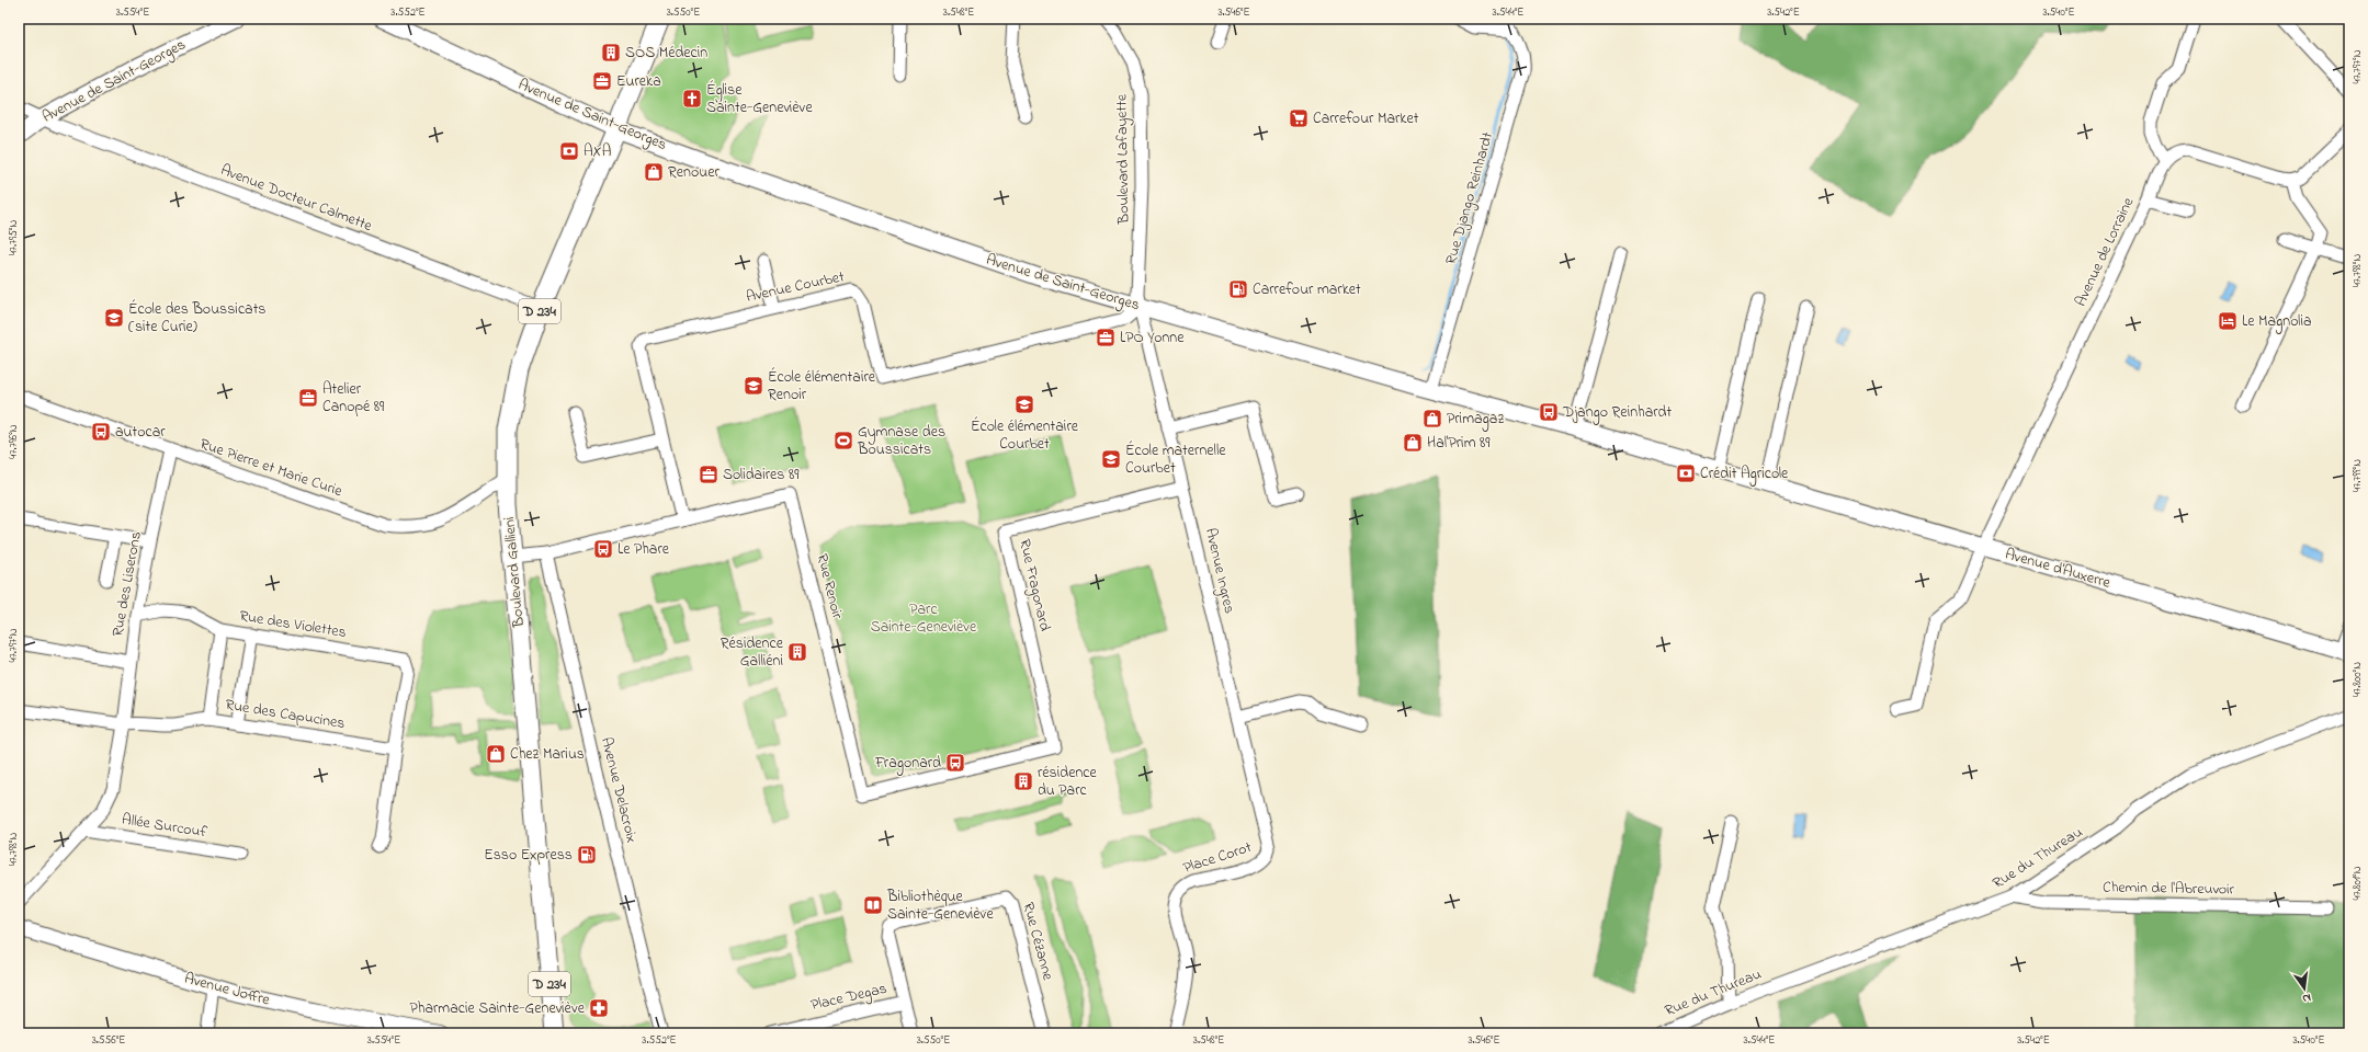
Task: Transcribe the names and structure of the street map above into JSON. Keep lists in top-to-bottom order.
{
  "streets": {
    "main road": [
      "Avenue de Saint-Georges",
      "D 234",
      "Avenue d'Auxerre",
      "Boulevard Gallieni"
    ],
    "street": [
      "Boulevard Lafayette",
      "Avenue Docteur Calmette",
      "Rue Django Reinhardt",
      "Avenue de Lorraine",
      "Avenue Courbet",
      "Rue Pierre et Marie Curie",
      "Avenue Ingres",
      "Rue des Liserons",
      "Rue Fragonard",
      "Rue Renoir",
      "Rue des Violettes",
      "Rue des Capucines",
      "Avenue Delacroix",
      "Allée Surcouf",
      "Place Corot",
      "Rue du Thureau",
      "Chemin de l'Abreuvoir",
      "Rue Cézanne",
      "Avenue Joffre",
      "Place Degas"
    ]
  },
  "crossings": [
    ["Avenue de Saint-Georges", "Boulevard Lafayette"],
    ["Avenue de Saint-Georges", "Avenue Docteur Calmette"],
    ["Avenue de Saint-Georges", "Rue Django Reinhardt"],
    ["Avenue de Saint-Georges", "Avenue Courbet"],
    ["Avenue de Saint-Georges", "D 234"],
    ["Avenue de Saint-Georges", "Avenue d'Auxerre"],
    ["Avenue de Saint-Georges", "Avenue Ingres"],
    ["Avenue de Saint-Georges", "Boulevard Gallieni"],
    ["Boulevard Lafayette", "Avenue Courbet"],
    ["Boulevard Lafayette", "Avenue Ingres"],
    ["Avenue Docteur Calmette", "Boulevard Gallieni"],
    ["Avenue de Lorraine", "Avenue d'Auxerre"],
    ["Avenue Courbet", "Avenue Ingres"],
    ["Avenue Courbet", "Rue Renoir"],
    ["D 234", "Boulevard Gallieni"],
    ["Rue Pierre et Marie Curie", "Boulevard Gallieni"],
    ["Rue Pierre et Marie Curie", "Rue des Liserons"],
    ["Avenue Ingres", "Rue Fragonard"],
    ["Avenue Ingres", "Place Corot"],
    ["Boulevard Gallieni", "Rue Renoir"],
    ["Rue des Liserons", "Rue des Violettes"],
    ["Rue des Liserons", "Rue des Capucines"],
    ["Rue des Liserons", "Allée Surcouf"],
    ["Rue Fragonard", "Rue Renoir"],
    ["Rue Renoir", "Avenue Delacroix"],
    ["Rue des Violettes", "Rue des Capucines"],
    ["Rue du Thureau", "Chemin de l'Abreuvoir"],
    ["Rue Cézanne", "Place Degas"]
  ],
  "parks": ["Parc Sainte-Geneviève"],
  "places": {
    "building": ["SOS Médecin", "Résidence Galliéni", "résidence du Parc"],
    "office": [
      "Eureka",
      "LPO Yonne",
      "Atelier Canopé 89",
      "Solidaires 89"
    ],
    "church": ["Église Sainte-Geneviève"],
    "supermarket": ["Carrefour Market"],
    "bank": ["AXA", "Crédit Agricole"],
    "shop": [
      "Renouer",
      "Primagaz",
      "Hal'Prim 89",
      "Chez Marius"
    ],
    "fuel station": ["Carrefour market", "Esso Express"],
    "school or university": [
      "École des Boussicats (site Curie)",
      "École élémentaire Renoir",
      "École élémentaire Courbet",
      "École maternelle Courbet"
    ],
    "hotel": ["Le Magnolia"],
    "bus stop": [
      "Django Reinhardt",
      "autocar",
      "Le Phare",
      "Fragonard"
    ],
    "sports": ["Gymnase des Boussicats"],
    "library": ["Bibliothèque Sainte-Geneviève"],
    "pharmacy": ["Pharmacie Sainte-Geneviève"]
  },
  "north": "bottom",
  "coordinates": [
    "3.554°E",
    "3.552°E",
    "3.550°E",
    "3.548°E",
    "3.546°E",
    "3.544°E",
    "3.542°E",
    "3.540°E",
    "47.797°N",
    "47.795°N",
    "47.798°N",
    "47.796°N",
    "47.799°N",
    "47.800°N",
    "47.801°N",
    "3.556°E"
  ]
}
